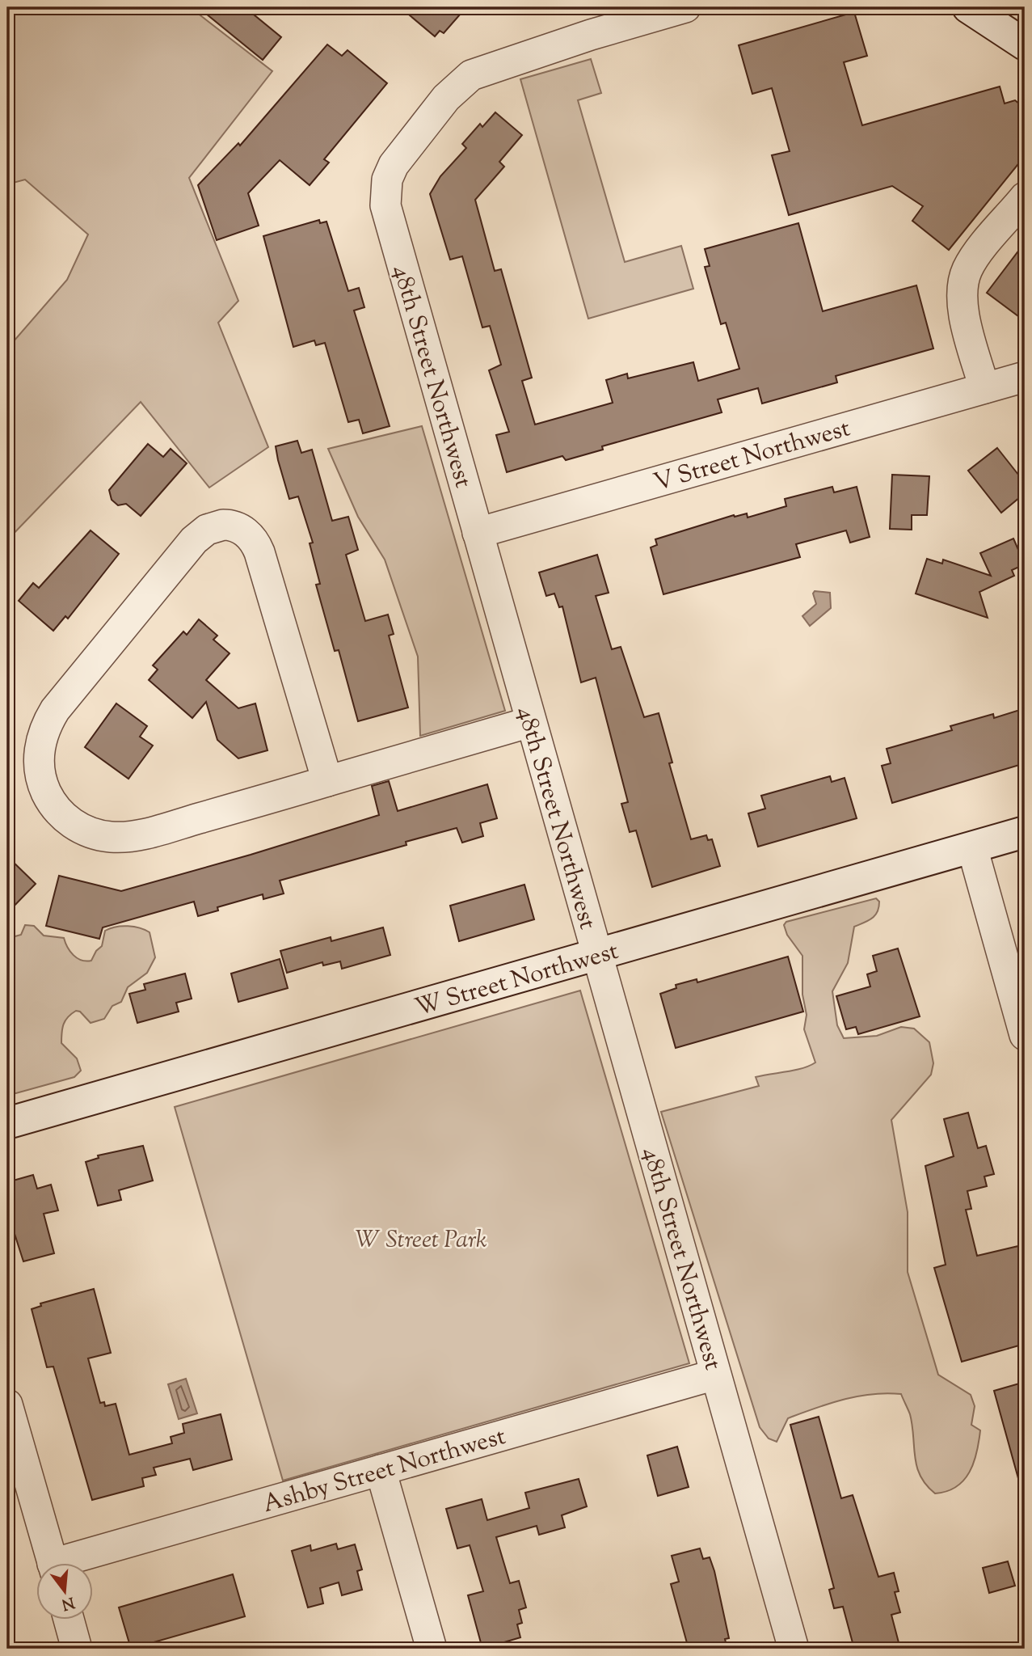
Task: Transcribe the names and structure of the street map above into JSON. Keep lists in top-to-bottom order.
{
  "streets": {
    "street": [
      "48th Street Northwest",
      "V Street Northwest",
      "W Street Northwest",
      "Ashby Street Northwest"
    ]
  },
  "crossings": [
    ["48th Street Northwest", "V Street Northwest"],
    ["48th Street Northwest", "W Street Northwest"],
    ["48th Street Northwest", "Ashby Street Northwest"]
  ],
  "parks": ["W Street Park"],
  "north": "bottom"
}
